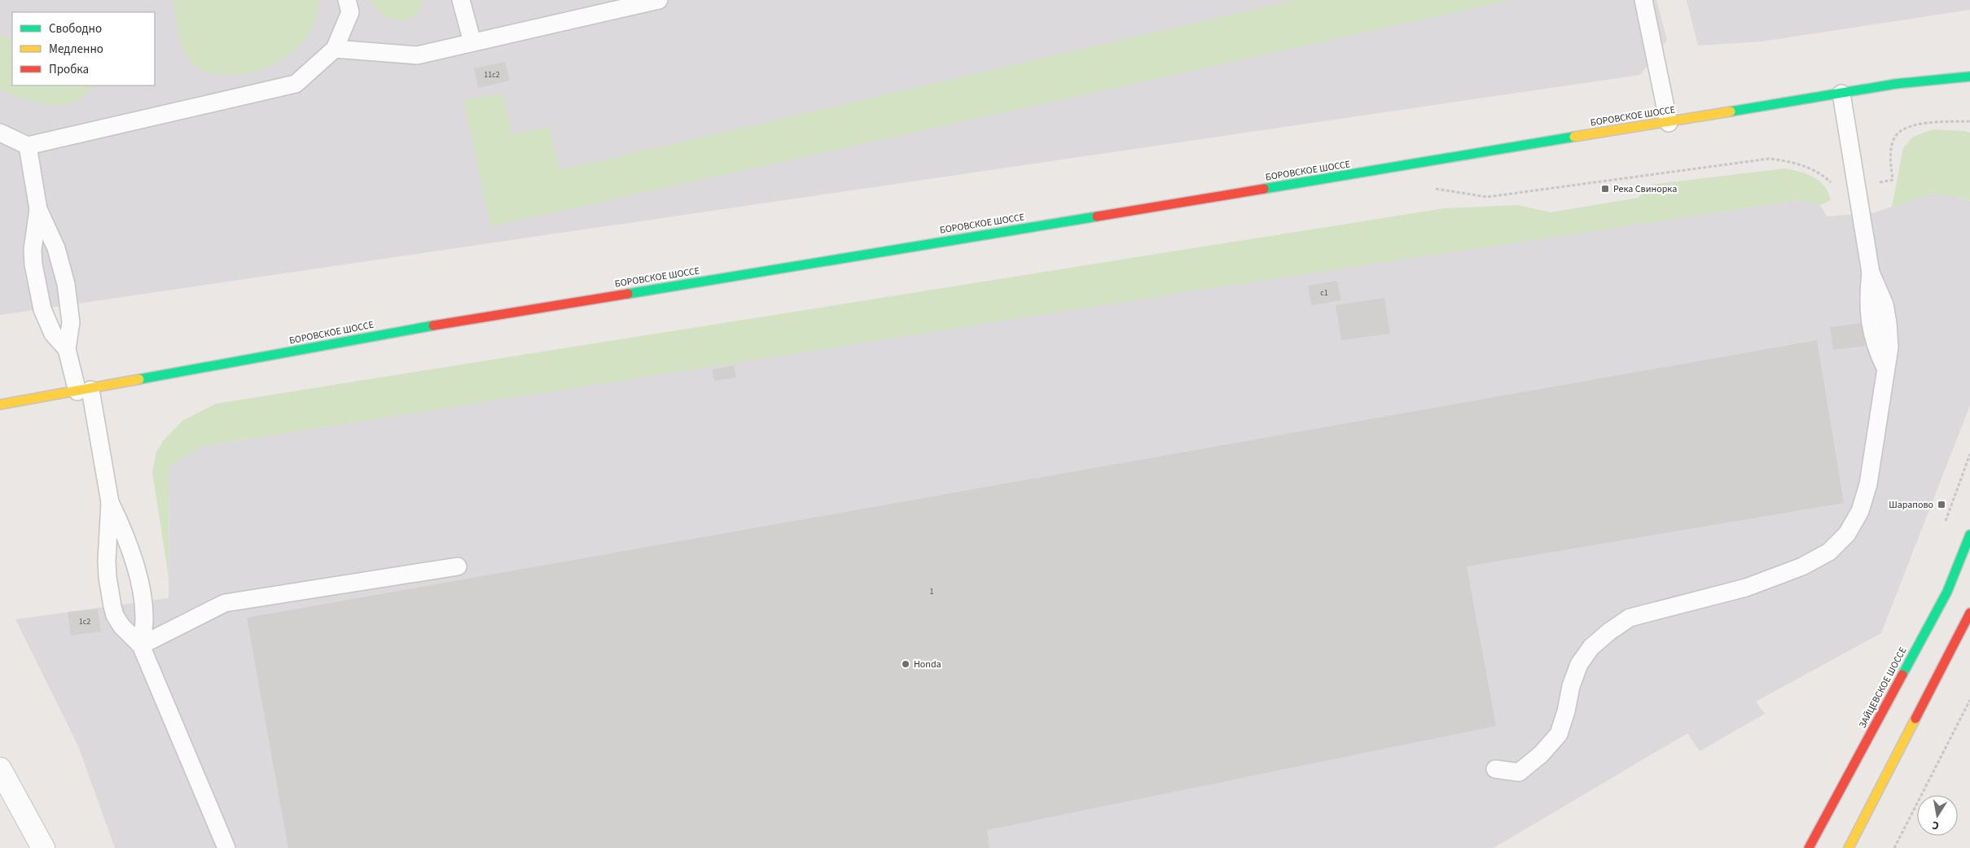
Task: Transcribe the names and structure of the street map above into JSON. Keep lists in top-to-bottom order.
{
  "streets": {
    "main road": ["БОРОВСКОЕ ШОССЕ", "ЗАЙЦЕВСКОЕ ШОССЕ"]
  },
  "places": {
    "transit": ["Река Свинорка", "Шарапово"],
    "other": ["Honda"]
  },
  "house_numbers": [
    "11с2",
    "с1",
    "1",
    "1с2"
  ],
  "legend": ["Свободно", "Медленно", "Пробка"],
  "north": "bottom"
}
